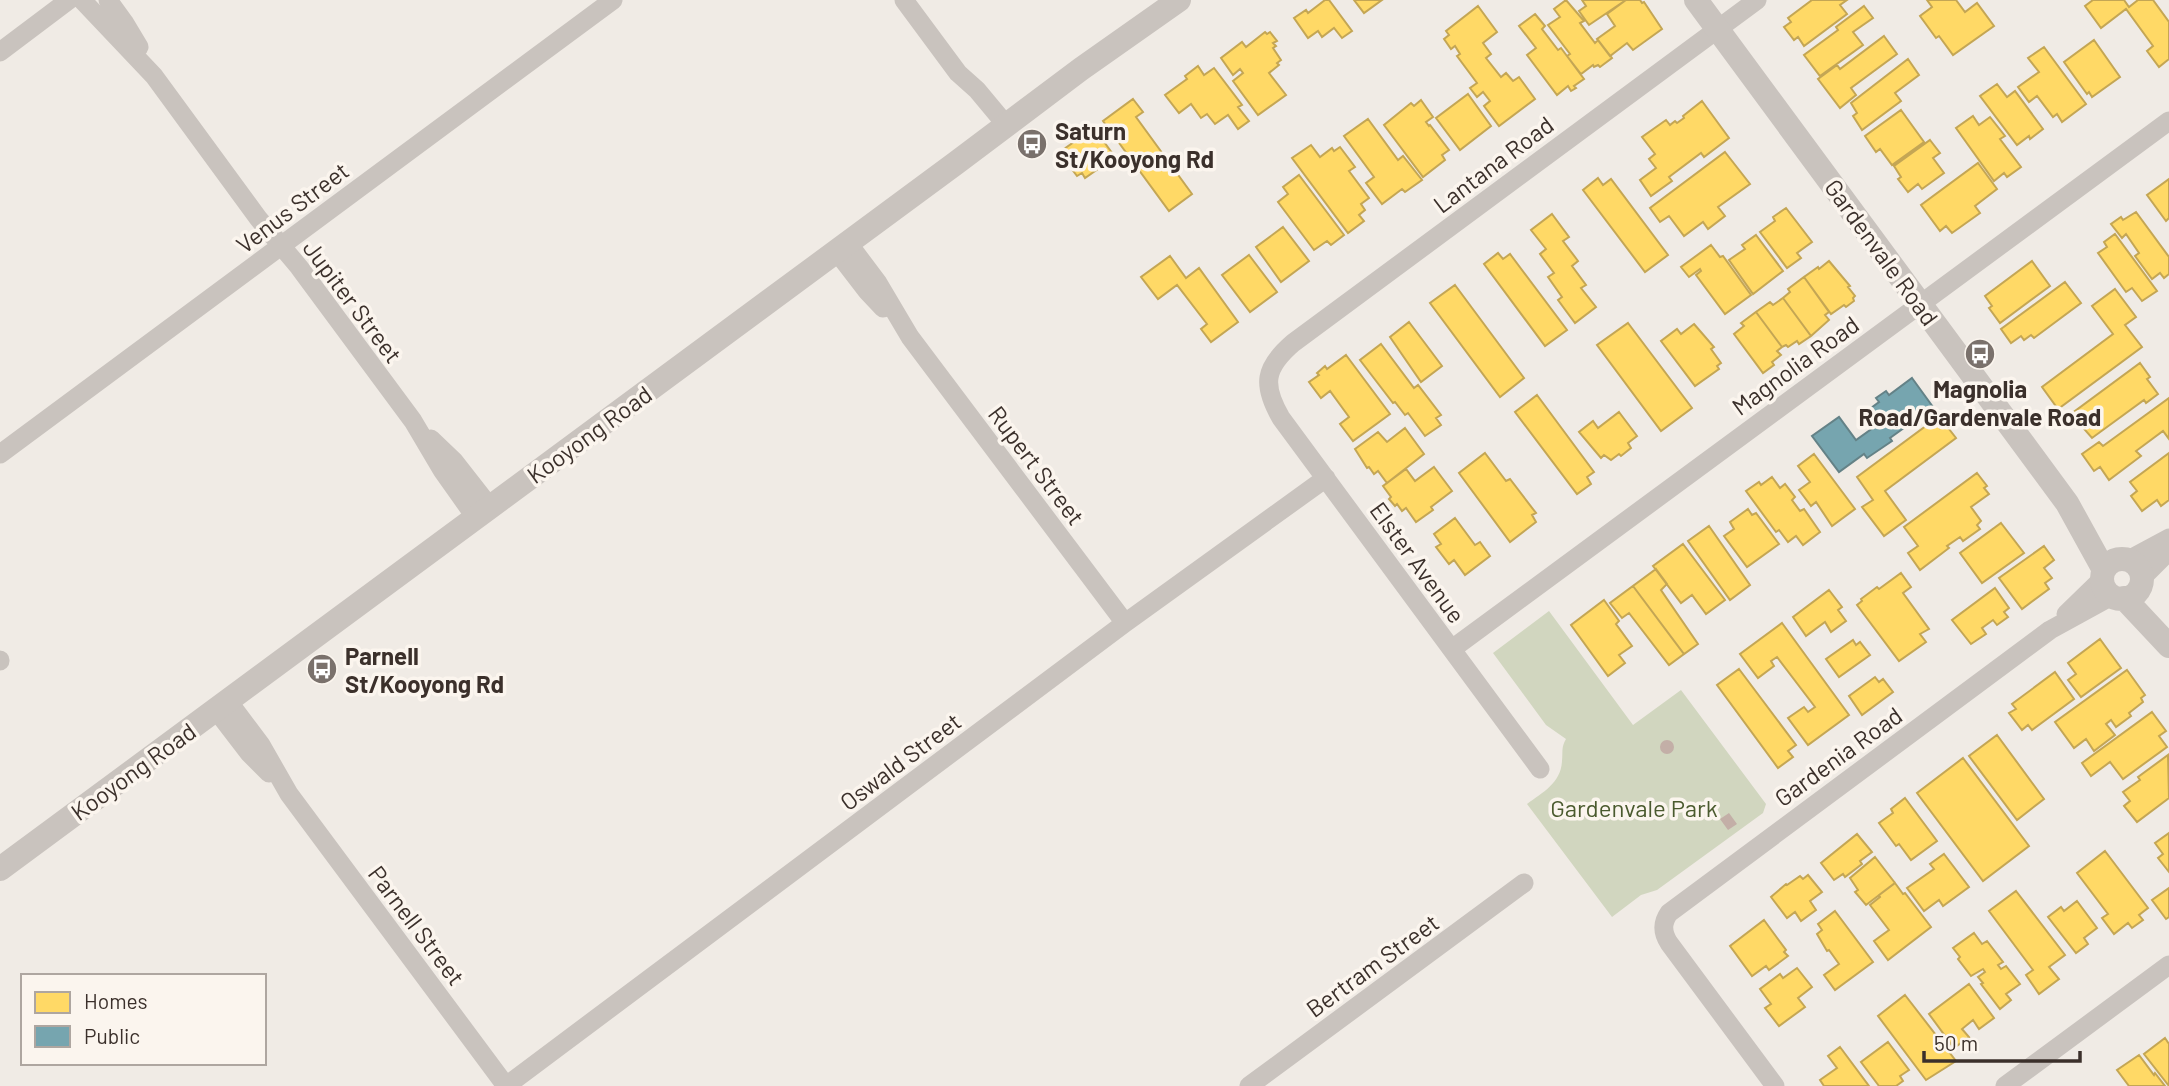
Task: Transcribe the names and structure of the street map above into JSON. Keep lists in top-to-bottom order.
{
  "streets": {
    "street": [
      "Lantana Road",
      "Venus Street",
      "Gardenvale Road",
      "Jupiter Street",
      "Magnolia Road",
      "Kooyong Road",
      "Rupert Street",
      "Elster Avenue",
      "Gardenia Road",
      "Oswald Street",
      "Parnell Street",
      "Bertram Street"
    ]
  },
  "crossings": [
    ["Lantana Road", "Gardenvale Road"],
    ["Lantana Road", "Elster Avenue"],
    ["Venus Street", "Jupiter Street"],
    ["Gardenvale Road", "Magnolia Road"],
    ["Gardenvale Road", "Gardenia Road"],
    ["Jupiter Street", "Kooyong Road"],
    ["Magnolia Road", "Elster Avenue"],
    ["Kooyong Road", "Rupert Street"],
    ["Kooyong Road", "Parnell Street"],
    ["Rupert Street", "Oswald Street"],
    ["Elster Avenue", "Oswald Street"],
    ["Oswald Street", "Parnell Street"]
  ],
  "parks": ["Gardenvale Park"],
  "places": {
    "bus stop": ["Saturn St/Kooyong Rd", "Magnolia Road/Gardenvale Road", "Parnell St/Kooyong Rd"]
  },
  "legend": ["Homes", "Public"],
  "scale_bar": "50 m"
}
